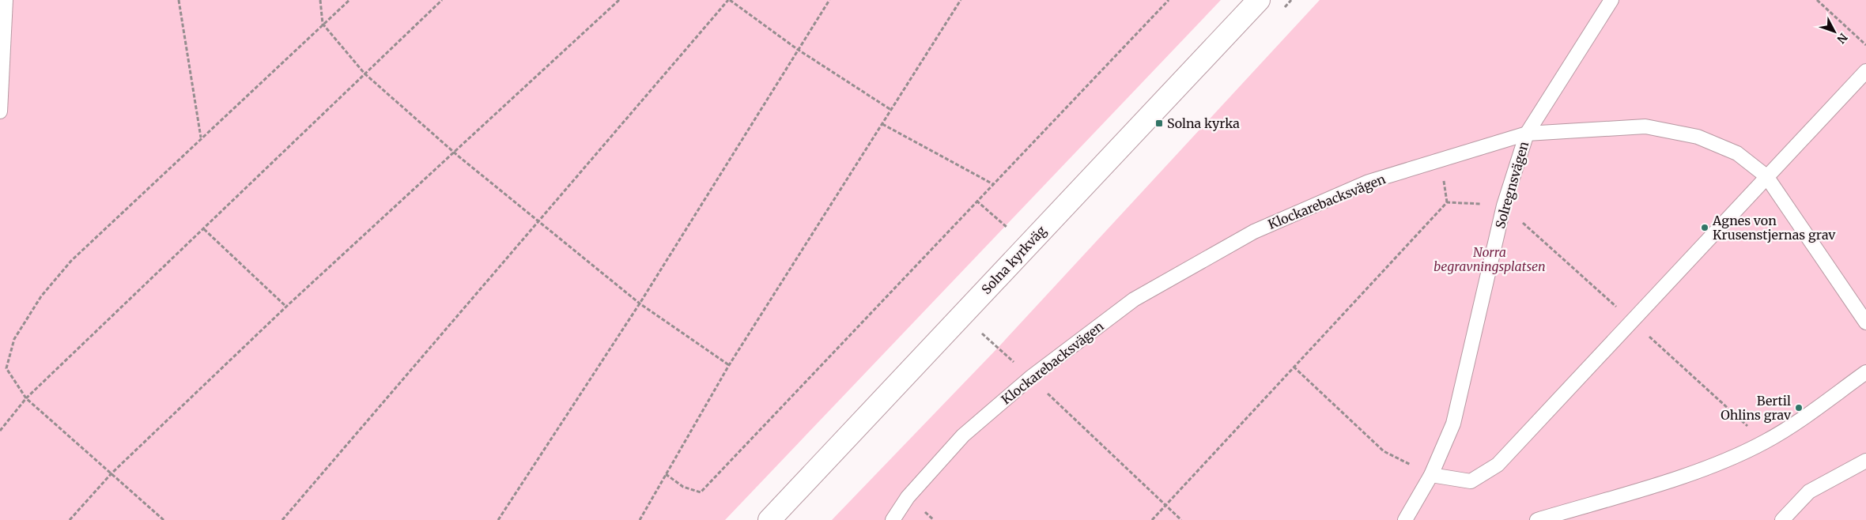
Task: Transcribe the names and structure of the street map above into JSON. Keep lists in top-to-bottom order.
{
  "streets": {
    "street": ["Solna kyrkväg"],
    "lane": ["Solregnsvägen", "Klockarebacksvägen"]
  },
  "crossings": [
    ["Solregnsvägen", "Klockarebacksvägen"]
  ],
  "parks": ["Norra begravningsplatsen"],
  "places": {
    "transit": ["Solna kyrka"],
    "other": ["Agnes von Krusenstjernas grav", "Bertil Ohlins grav"]
  },
  "north": "bottom right"
}
